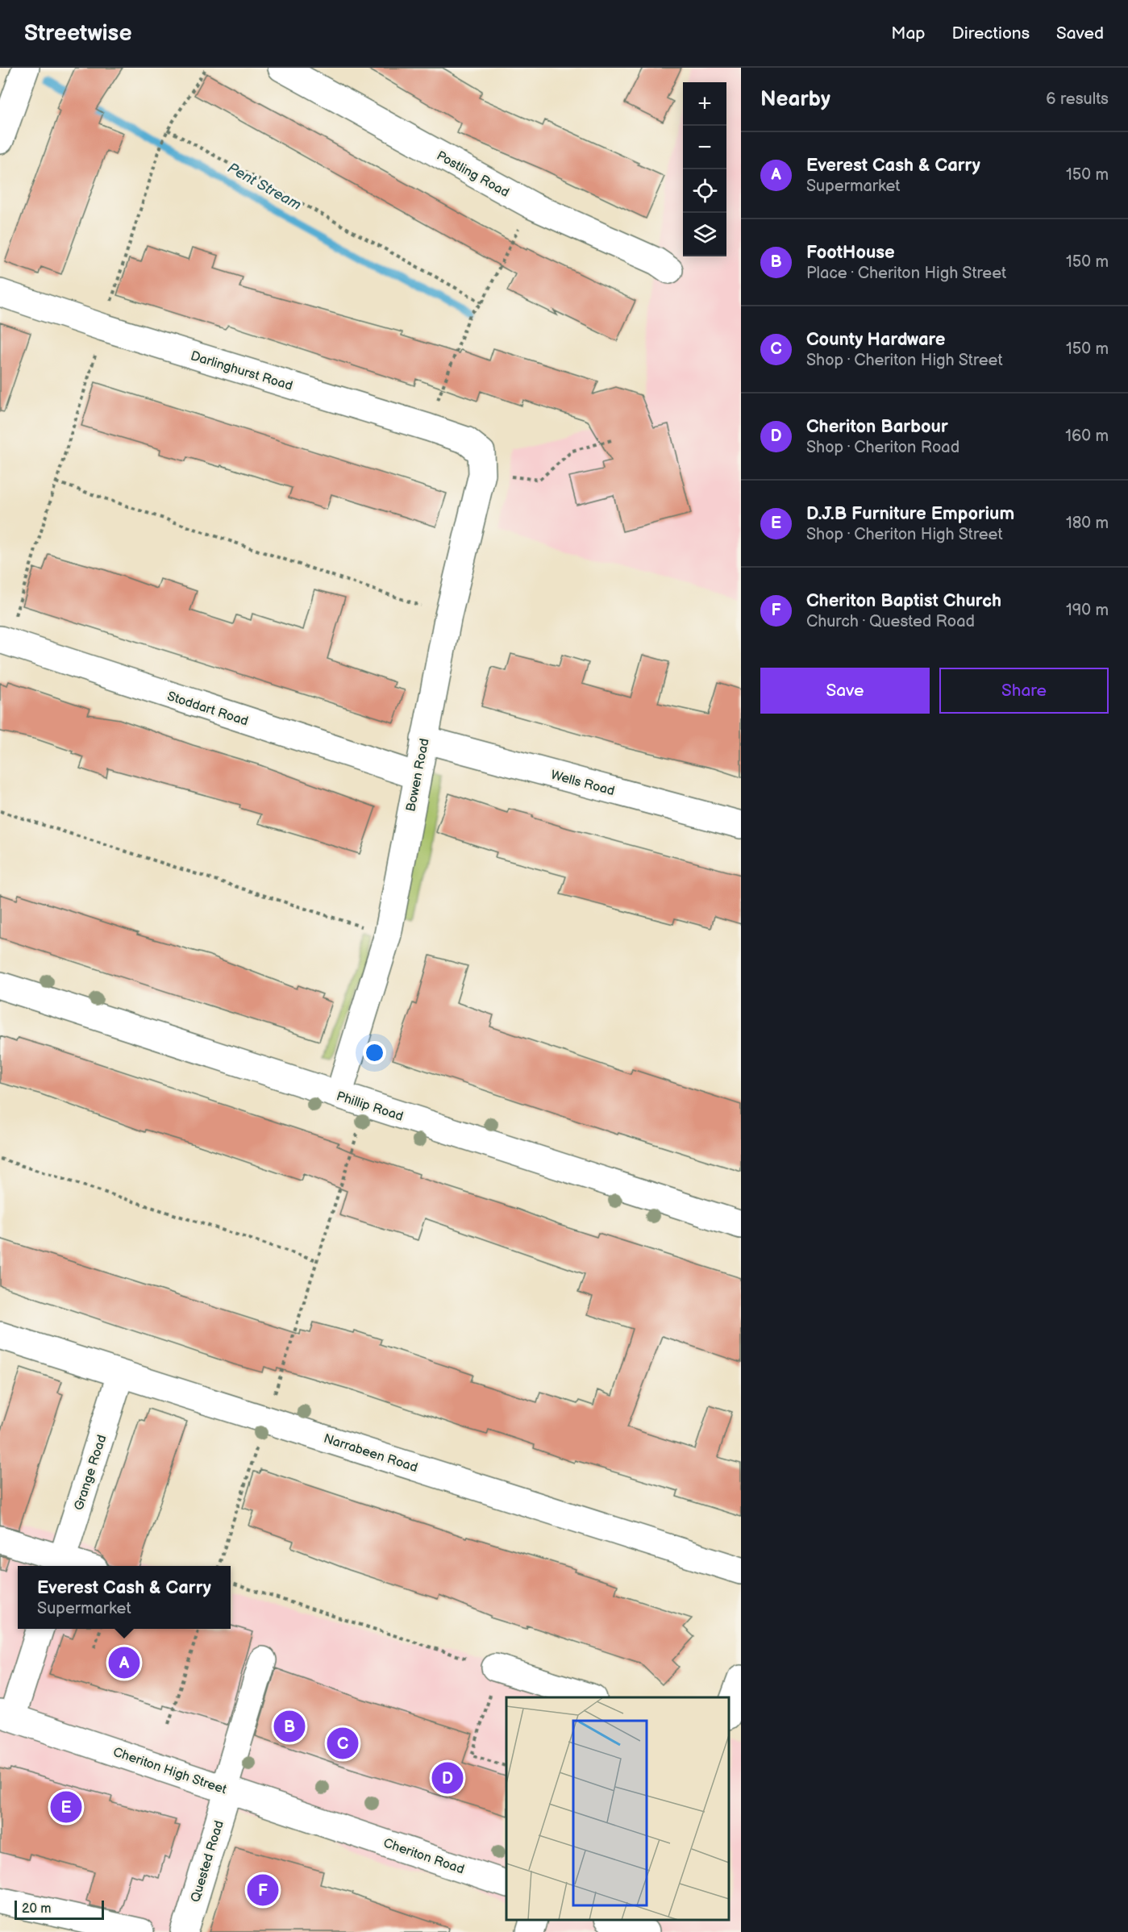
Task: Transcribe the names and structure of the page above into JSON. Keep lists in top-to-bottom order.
{
  "streets": {
    "street": [
      "Postling Road",
      "Darlinghurst Road",
      "Stoddart Road",
      "Bowen Road",
      "Wells Road",
      "Phillip Road",
      "Narrabeen Road",
      "Grange Road",
      "Cheriton High Street",
      "Cheriton Road",
      "Quested Road"
    ]
  },
  "crossings": [
    ["Darlinghurst Road", "Bowen Road"],
    ["Stoddart Road", "Bowen Road"],
    ["Bowen Road", "Wells Road"],
    ["Bowen Road", "Phillip Road"],
    ["Narrabeen Road", "Grange Road"],
    ["Cheriton High Street", "Cheriton Road"],
    ["Cheriton High Street", "Quested Road"]
  ],
  "water": ["Pent Stream"],
  "scale_bar": "20 m",
  "page": {
    "header": "Streetwise",
    "nav": ["Map", "Directions", "Saved"],
    "heading": ["Nearby", "6 results"],
    "map_buttons": ["+", "−"],
    "list": [
      {
        "mark": "A",
        "name": "Everest Cash & Carry",
        "note": "Supermarket",
        "value": "150 m"
      },
      {
        "mark": "B",
        "name": "FootHouse",
        "note": "Place · Cheriton High Street",
        "value": "150 m"
      },
      {
        "mark": "C",
        "name": "County Hardware",
        "note": "Shop · Cheriton High Street",
        "value": "150 m"
      },
      {
        "mark": "D",
        "name": "Cheriton Barbour",
        "note": "Shop · Cheriton Road",
        "value": "160 m"
      },
      {
        "mark": "E",
        "name": "D.J.B Furniture Emporium",
        "note": "Shop · Cheriton High Street",
        "value": "180 m"
      },
      {
        "mark": "F",
        "name": "Cheriton Baptist Church",
        "note": "Church · Quested Road",
        "value": "190 m"
      }
    ],
    "buttons": ["Save", "Share"],
    "popup": ["Everest Cash & Carry", "Supermarket"],
    "pins": [
      "A",
      "B",
      "C",
      "D",
      "E",
      "F"
    ],
    "scale": "20 m"
  }
}
